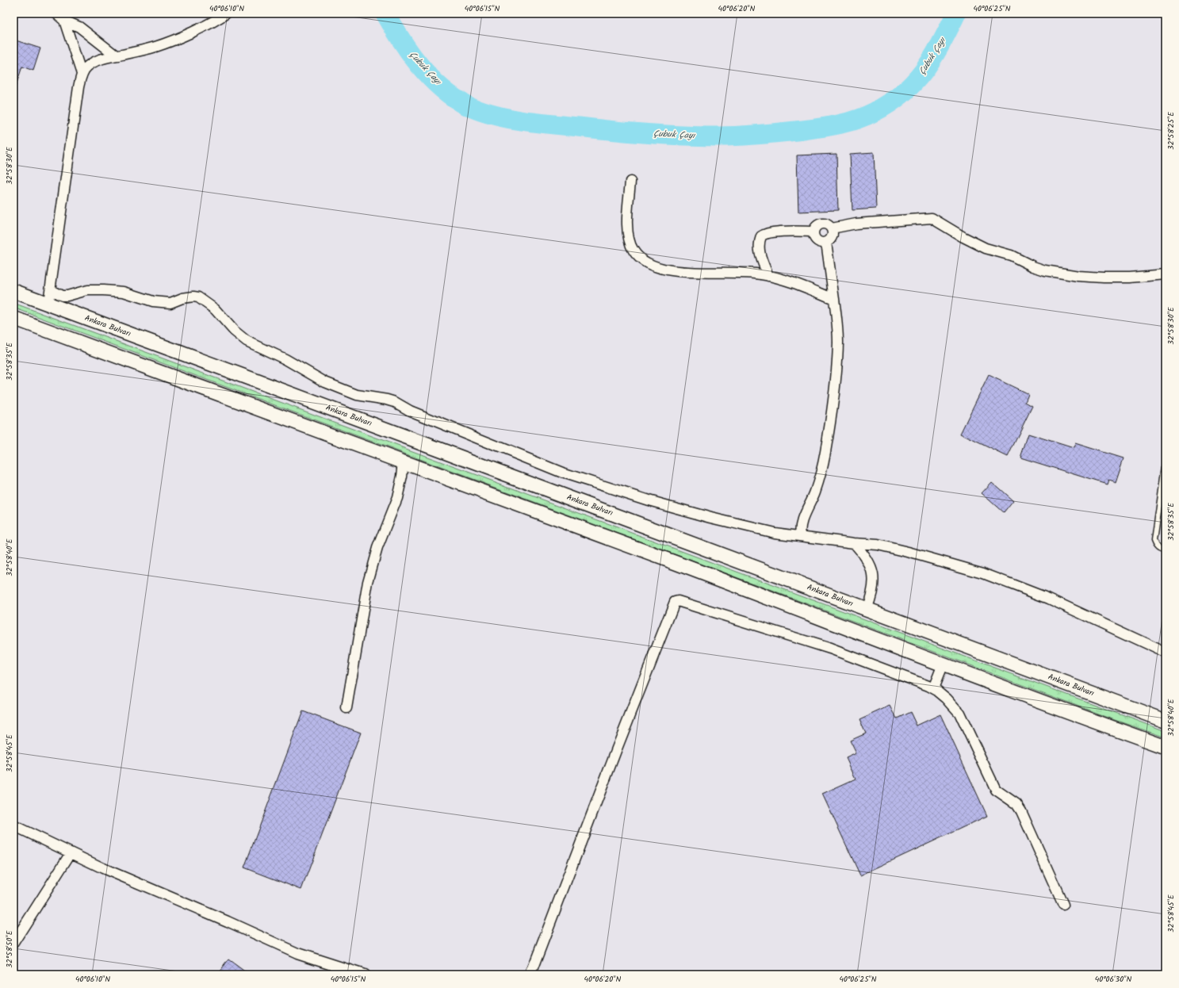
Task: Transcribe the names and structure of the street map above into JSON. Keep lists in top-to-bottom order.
{
  "streets": {
    "main road": ["Ankara Bulvarı"]
  },
  "water": ["Çubuk Çayı"],
  "coordinates": [
    "40°06'10\"N",
    "40°06'15\"N",
    "40°06'20\"N",
    "40°06'25\"N",
    "32°58'25\"E",
    "32°58'30\"E",
    "32°58'35\"E",
    "32°58'40\"E",
    "32°58'45\"E",
    "32°58'50\"E",
    "40°06'30\"N"
  ]
}
